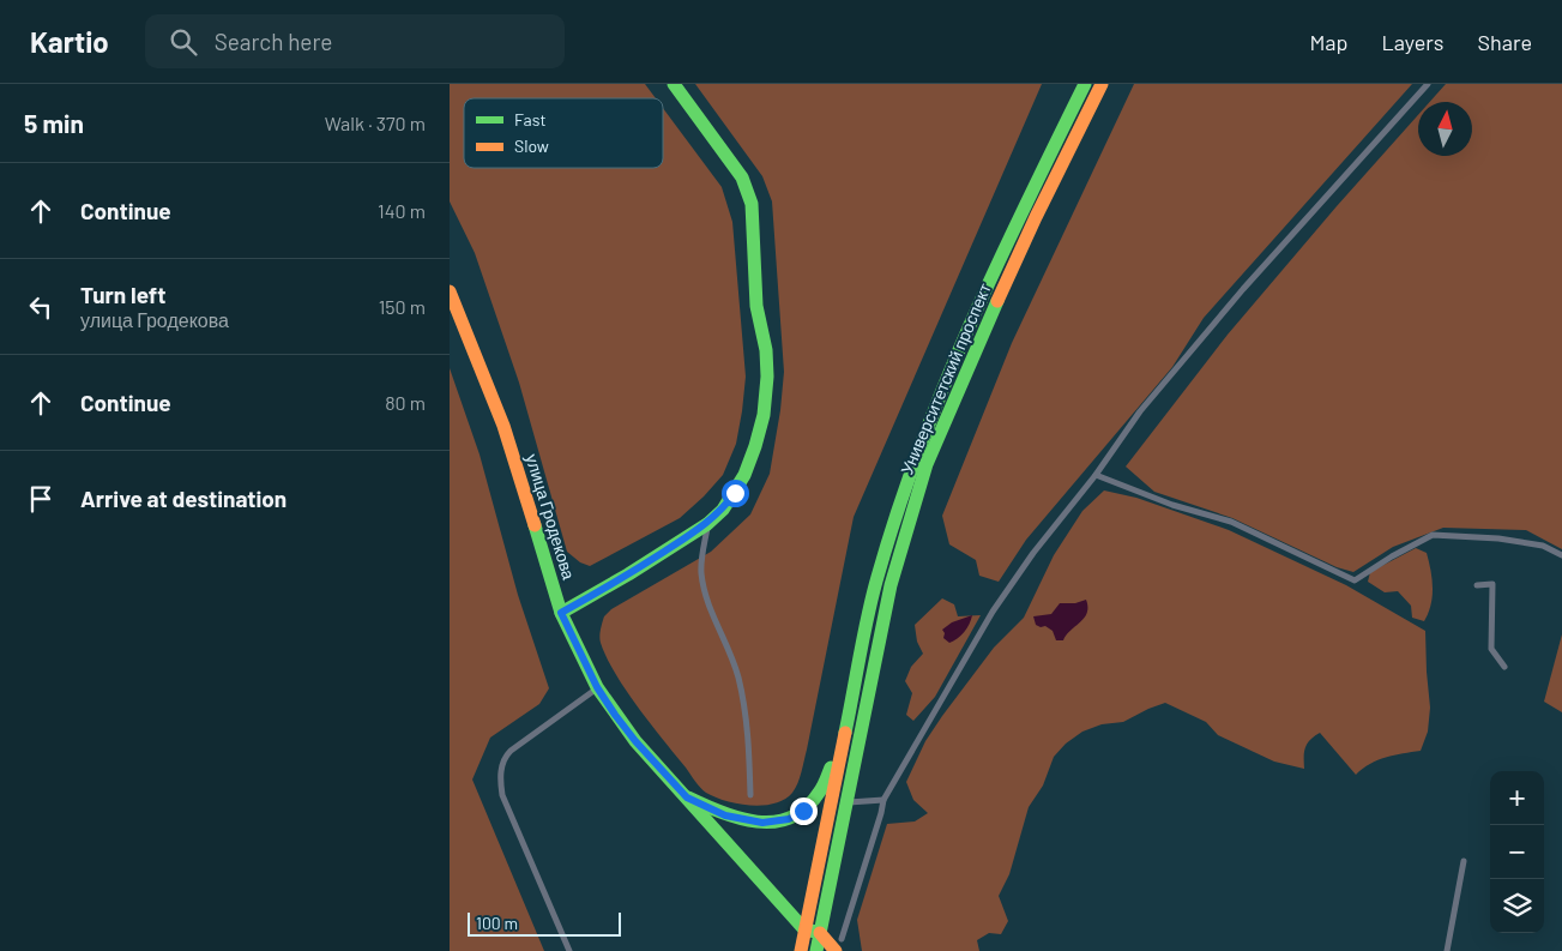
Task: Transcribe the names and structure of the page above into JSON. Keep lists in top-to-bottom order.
{
  "streets": {
    "main road": ["Университетский проспект", "улица Гродекова"]
  },
  "crossings": [
    ["Университетский проспект", "улица Гродекова"]
  ],
  "legend": ["Fast", "Slow"],
  "scale_bar": "100 m",
  "north": "top",
  "page": {
    "header": "Kartio",
    "search": "Search here",
    "nav": ["Map", "Layers", "Share"],
    "heading": ["5 min", "Walk · 370 m"],
    "list": [
      ["Continue", "140 m"],
      ["Turn left", "улица Гродекова", "150 m"],
      ["Continue", "80 m"],
      "Arrive at destination"
    ],
    "map_buttons": ["+", "−"],
    "scale": "100 m"
  }
}
